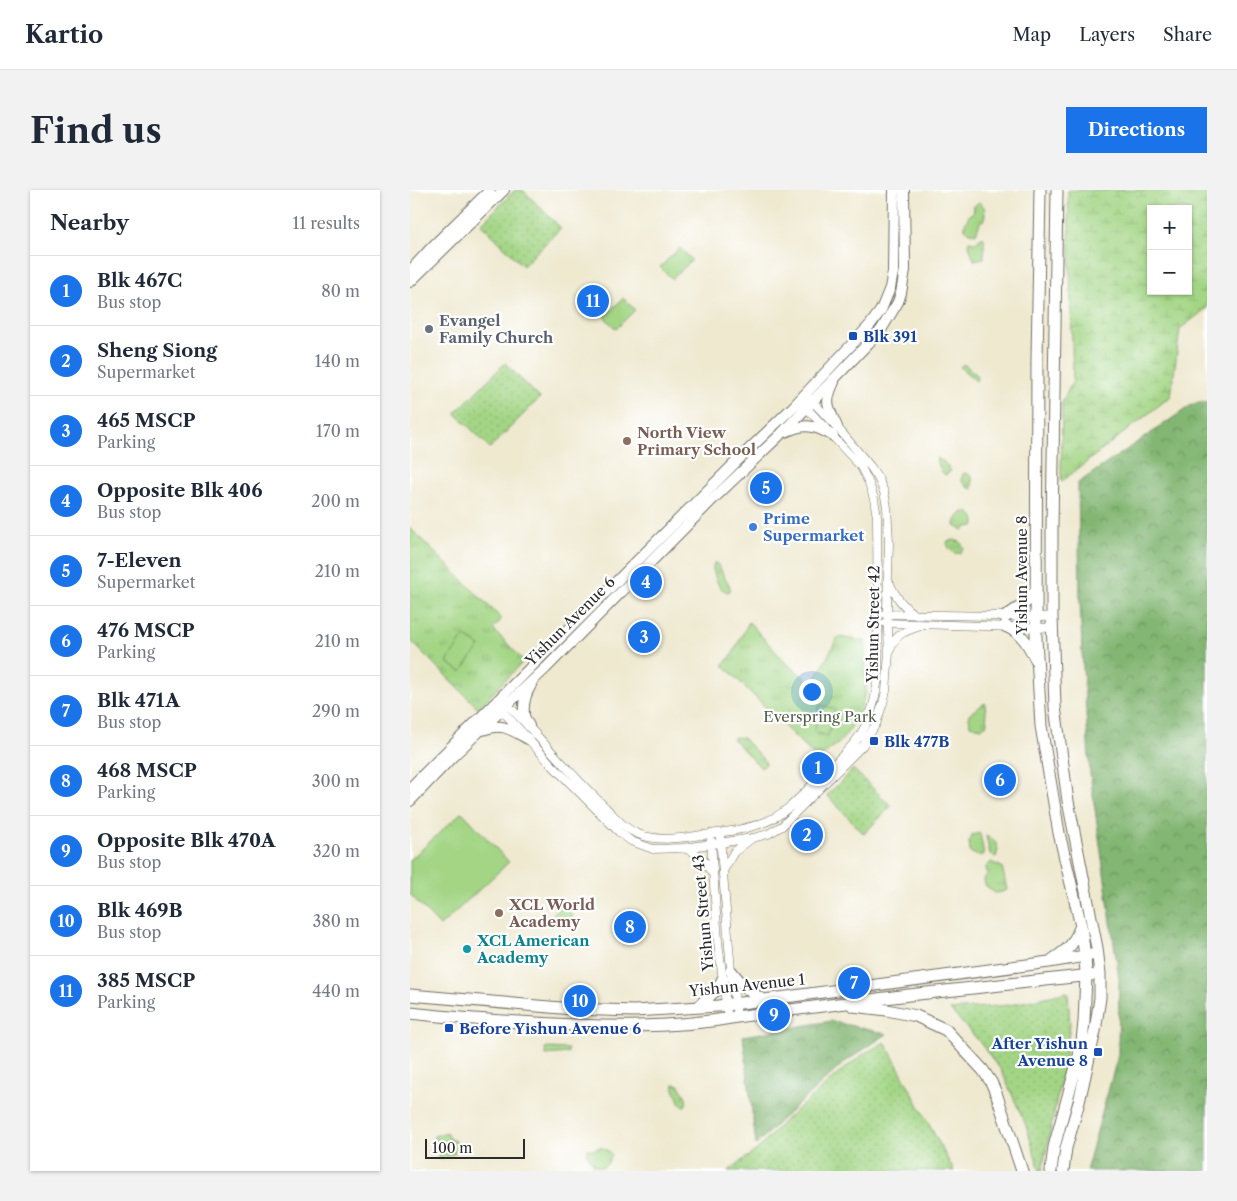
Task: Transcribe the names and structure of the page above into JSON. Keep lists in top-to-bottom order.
{
  "streets": {
    "main road": ["Yishun Avenue 8", "Yishun Avenue 6", "Yishun Avenue 1"],
    "street": ["Yishun Street 42", "Yishun Street 43"]
  },
  "crossings": [
    ["Yishun Avenue 8", "Yishun Avenue 1"],
    ["Yishun Avenue 6", "Yishun Street 42"],
    ["Yishun Street 42", "Yishun Street 43"],
    ["Yishun Street 43", "Yishun Avenue 1"]
  ],
  "parks": ["Everspring Park"],
  "places": {
    "other": [
      "Evangel Family Church",
      "North View Primary School",
      "Prime Supermarket",
      "XCL World Academy",
      "XCL American Academy"
    ],
    "transit": [
      "Blk 391",
      "Blk 477B",
      "Before Yishun Avenue 6",
      "After Yishun Avenue 8"
    ]
  },
  "scale_bar": "100 m",
  "page": {
    "header": "Kartio",
    "nav": ["Map", "Layers", "Share"],
    "buttons": "Directions",
    "title": "Find us",
    "heading": ["Nearby", "11 results"],
    "map_buttons": ["+", "−"],
    "list": [
      {
        "mark": "1",
        "name": "Blk 467C",
        "note": "Bus stop",
        "value": "80 m"
      },
      {
        "mark": "2",
        "name": "Sheng Siong",
        "note": "Supermarket",
        "value": "140 m"
      },
      {
        "mark": "3",
        "name": "465 MSCP",
        "note": "Parking",
        "value": "170 m"
      },
      {
        "mark": "4",
        "name": "Opposite Blk 406",
        "note": "Bus stop",
        "value": "200 m"
      },
      {
        "mark": "5",
        "name": "7-Eleven",
        "note": "Supermarket",
        "value": "210 m"
      },
      {
        "mark": "6",
        "name": "476 MSCP",
        "note": "Parking",
        "value": "210 m"
      },
      {
        "mark": "7",
        "name": "Blk 471A",
        "note": "Bus stop",
        "value": "290 m"
      },
      {
        "mark": "8",
        "name": "468 MSCP",
        "note": "Parking",
        "value": "300 m"
      },
      {
        "mark": "9",
        "name": "Opposite Blk 470A",
        "note": "Bus stop",
        "value": "320 m"
      },
      {
        "mark": "10",
        "name": "Blk 469B",
        "note": "Bus stop",
        "value": "380 m"
      },
      {
        "mark": "11",
        "name": "385 MSCP",
        "note": "Parking",
        "value": "440 m"
      }
    ],
    "pins": [
      "11",
      "5",
      "4",
      "3",
      "1",
      "6",
      "2",
      "8",
      "7",
      "10",
      "9"
    ],
    "scale": "100 m"
  }
}
